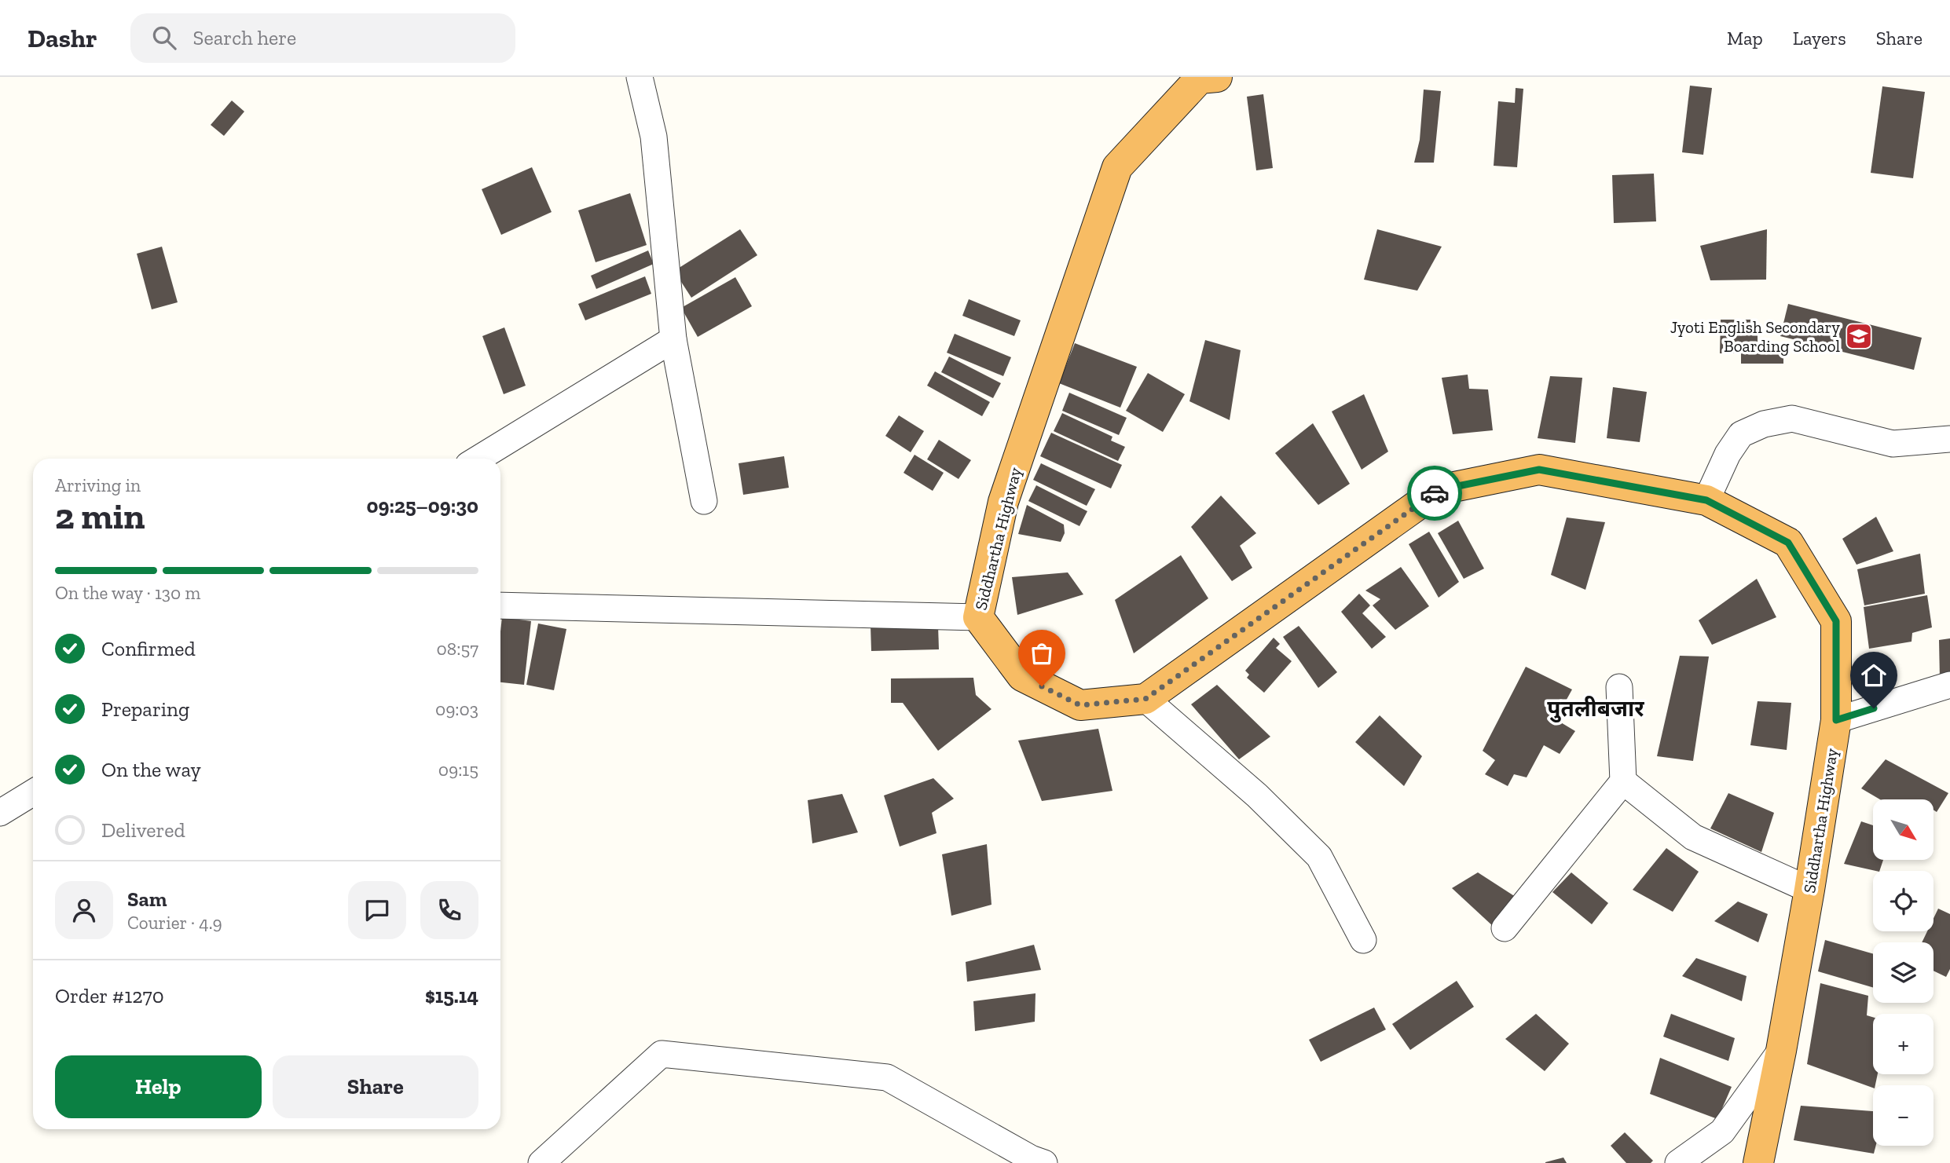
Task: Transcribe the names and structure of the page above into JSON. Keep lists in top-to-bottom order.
{
  "streets": {
    "highway": ["Siddhartha Highway"]
  },
  "districts": ["पुतलीबजार"],
  "places": {
    "school or university": ["Jyoti English Secondary Boarding School"]
  },
  "north": "bottom right",
  "page": {
    "header": "Dashr",
    "search": "Search here",
    "nav": ["Map", "Layers", "Share"],
    "heading": ["2 min", "Arriving in", "09:25–09:30"],
    "panel": [
      "Sam",
      "Courier · 4.9",
      "Order #1270",
      "$15.14"
    ],
    "bar": "On the way · 130 m",
    "list": [
      ["Confirmed", "08:57"],
      ["Preparing", "09:03"],
      ["On the way", "09:15"],
      "Delivered"
    ],
    "map_buttons": ["+", "−"],
    "buttons": ["Help", "Share"]
  }
}
